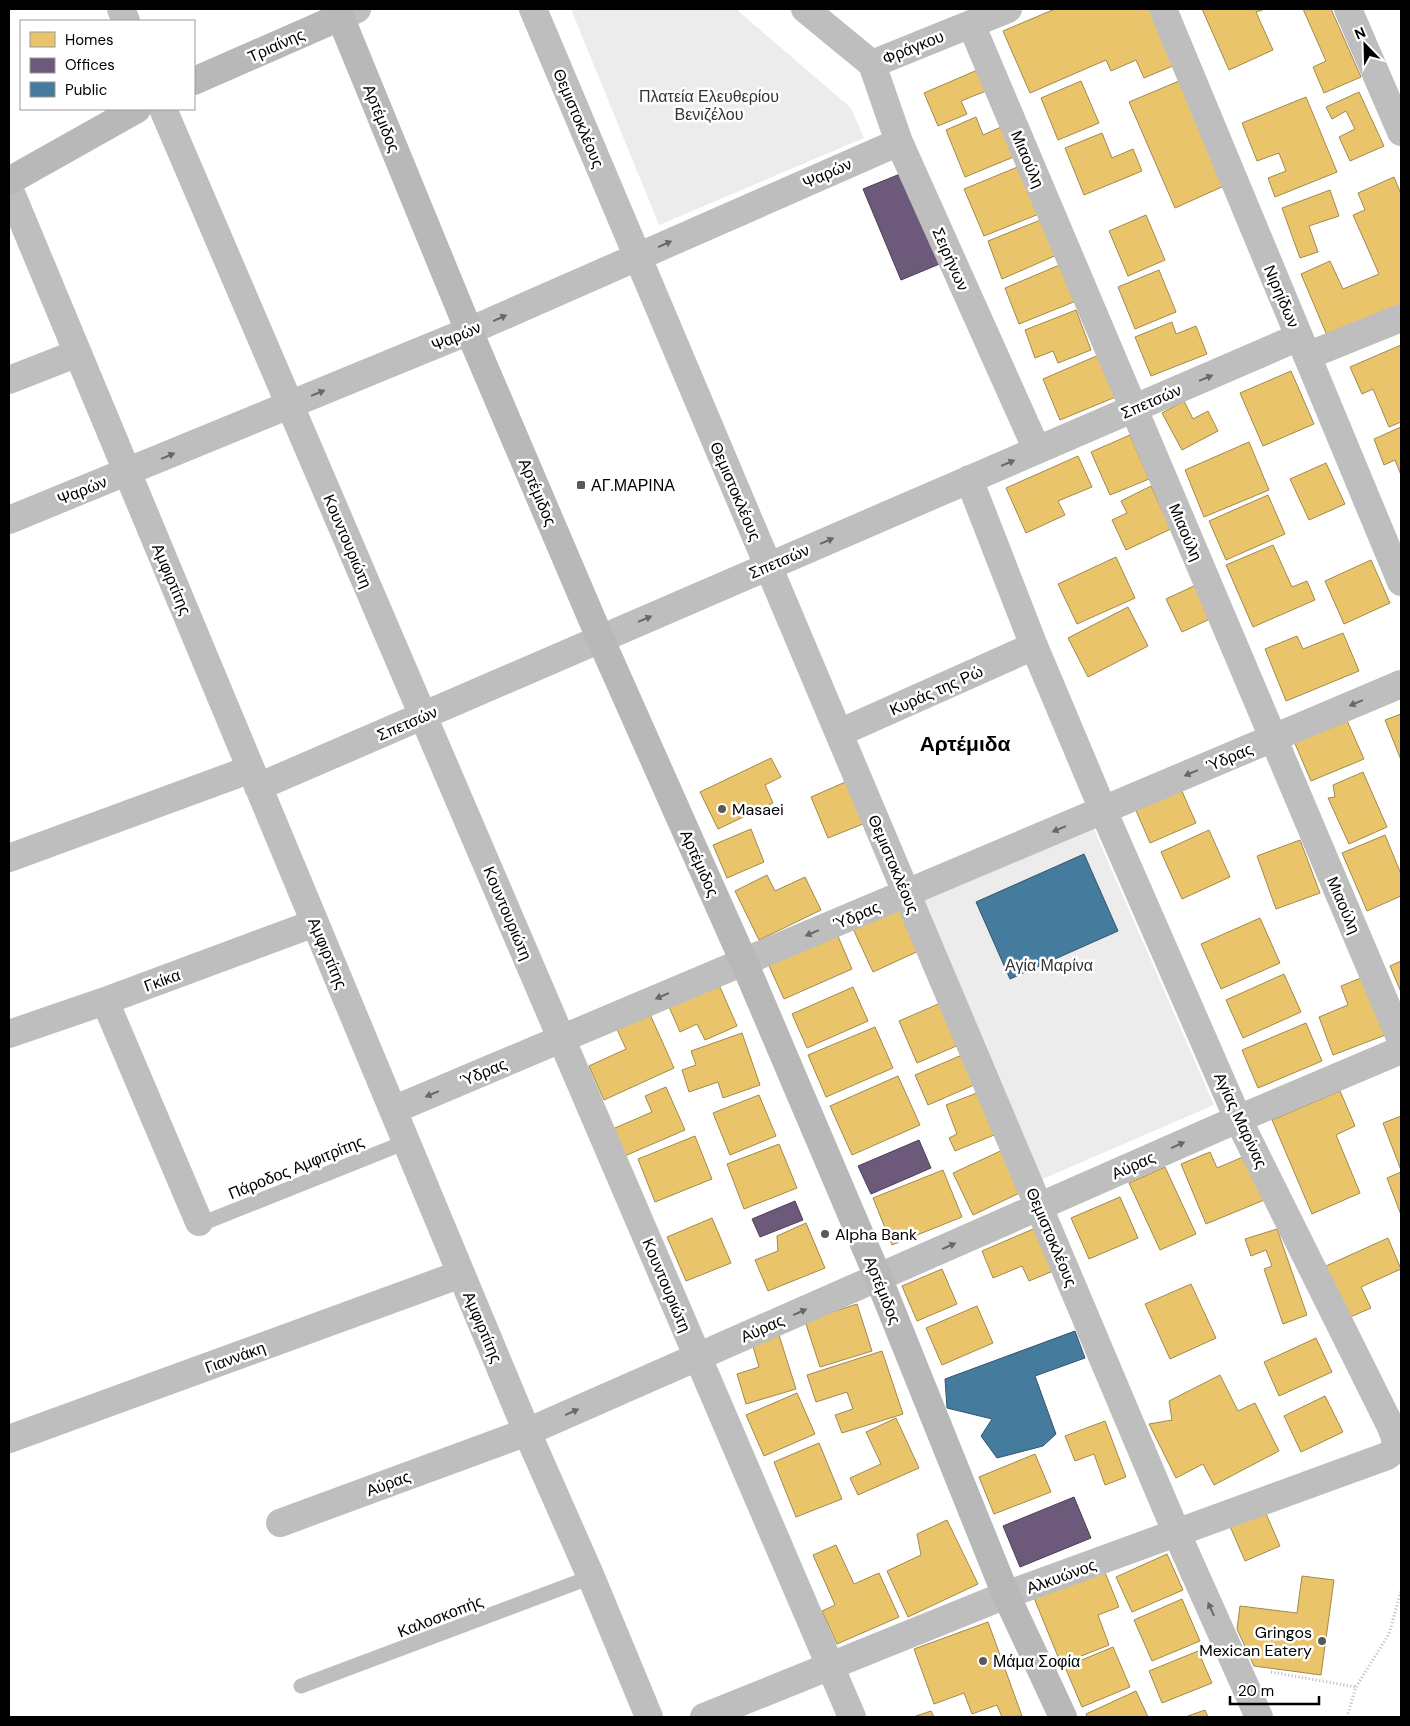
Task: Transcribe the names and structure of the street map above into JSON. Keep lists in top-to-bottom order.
{
  "streets": {
    "main road": ["Τριαίνης", "Αρτέμιδος"],
    "street": [
      "Φράγκου",
      "Θεμιστοκλέους",
      "Μιαούλη",
      "Ψαρών",
      "Σειρήνων",
      "Νιρηίδων",
      "Σπετσών",
      "Κουντουριώτη",
      "Αμφιρτίτης",
      "Κυράς της Ρώ",
      "Ύδρας",
      "Γκίκα",
      "Αγίας Μαρίνας",
      "Αύρας",
      "Γιαννάκη",
      "Αλκυώνος"
    ],
    "lane": ["Πάροδος Αμφιτρίτης", "Καλοσκοπής"]
  },
  "crossings": [
    ["Τριαίνης", "Αρτέμιδος"],
    ["Φράγκου", "Μιαούλη"],
    ["Φράγκου", "Σειρήνων"],
    ["Αρτέμιδος", "Ψαρών"],
    ["Αρτέμιδος", "Σπετσών"],
    ["Αρτέμιδος", "Ύδρας"],
    ["Αρτέμιδος", "Αύρας"],
    ["Αρτέμιδος", "Αλκυώνος"],
    ["Θεμιστοκλέους", "Ψαρών"],
    ["Θεμιστοκλέους", "Σπετσών"],
    ["Θεμιστοκλέους", "Κυράς της Ρώ"],
    ["Θεμιστοκλέους", "Ύδρας"],
    ["Θεμιστοκλέους", "Αύρας"],
    ["Θεμιστοκλέους", "Αλκυώνος"],
    ["Μιαούλη", "Σπετσών"],
    ["Μιαούλη", "Ύδρας"],
    ["Ψαρών", "Σειρήνων"],
    ["Ψαρών", "Κουντουριώτη"],
    ["Ψαρών", "Αμφιρτίτης"],
    ["Σειρήνων", "Σπετσών"],
    ["Νιρηίδων", "Σπετσών"],
    ["Σπετσών", "Κουντουριώτη"],
    ["Σπετσών", "Αμφιρτίτης"],
    ["Σπετσών", "Αγίας Μαρίνας"],
    ["Κουντουριώτη", "Ύδρας"],
    ["Κουντουριώτη", "Αύρας"],
    ["Κουντουριώτη", "Αλκυώνος"],
    ["Αμφιρτίτης", "Ύδρας"],
    ["Αμφιρτίτης", "Γκίκα"],
    ["Αμφιρτίτης", "Αύρας"],
    ["Αμφιρτίτης", "Πάροδος Αμφιτρίτης"],
    ["Αμφιρτίτης", "Γιαννάκη"],
    ["Αμφιρτίτης", "Καλοσκοπής"],
    ["Κυράς της Ρώ", "Αγίας Μαρίνας"],
    ["Ύδρας", "Αγίας Μαρίνας"],
    ["Αγίας Μαρίνας", "Αύρας"],
    ["Αγίας Μαρίνας", "Αλκυώνος"]
  ],
  "one_way": [
    "Ψαρών",
    "Σπετσών",
    "Ύδρας",
    "Αύρας"
  ],
  "districts": ["Αρτέμιδα"],
  "parks": ["Πλατεία Ελευθερίου Βενιζέλου", "Αγία Μαρίνα"],
  "places": {
    "transit": ["ΑΓ.ΜΑΡΙΝΑ"],
    "other": [
      "Masaei",
      "Alpha Bank",
      "Gringos Mexican Eatery",
      "Μάμα Σοφία"
    ]
  },
  "legend": ["Homes", "Offices", "Public"],
  "scale_bar": "20 m",
  "north": "top left"
}
